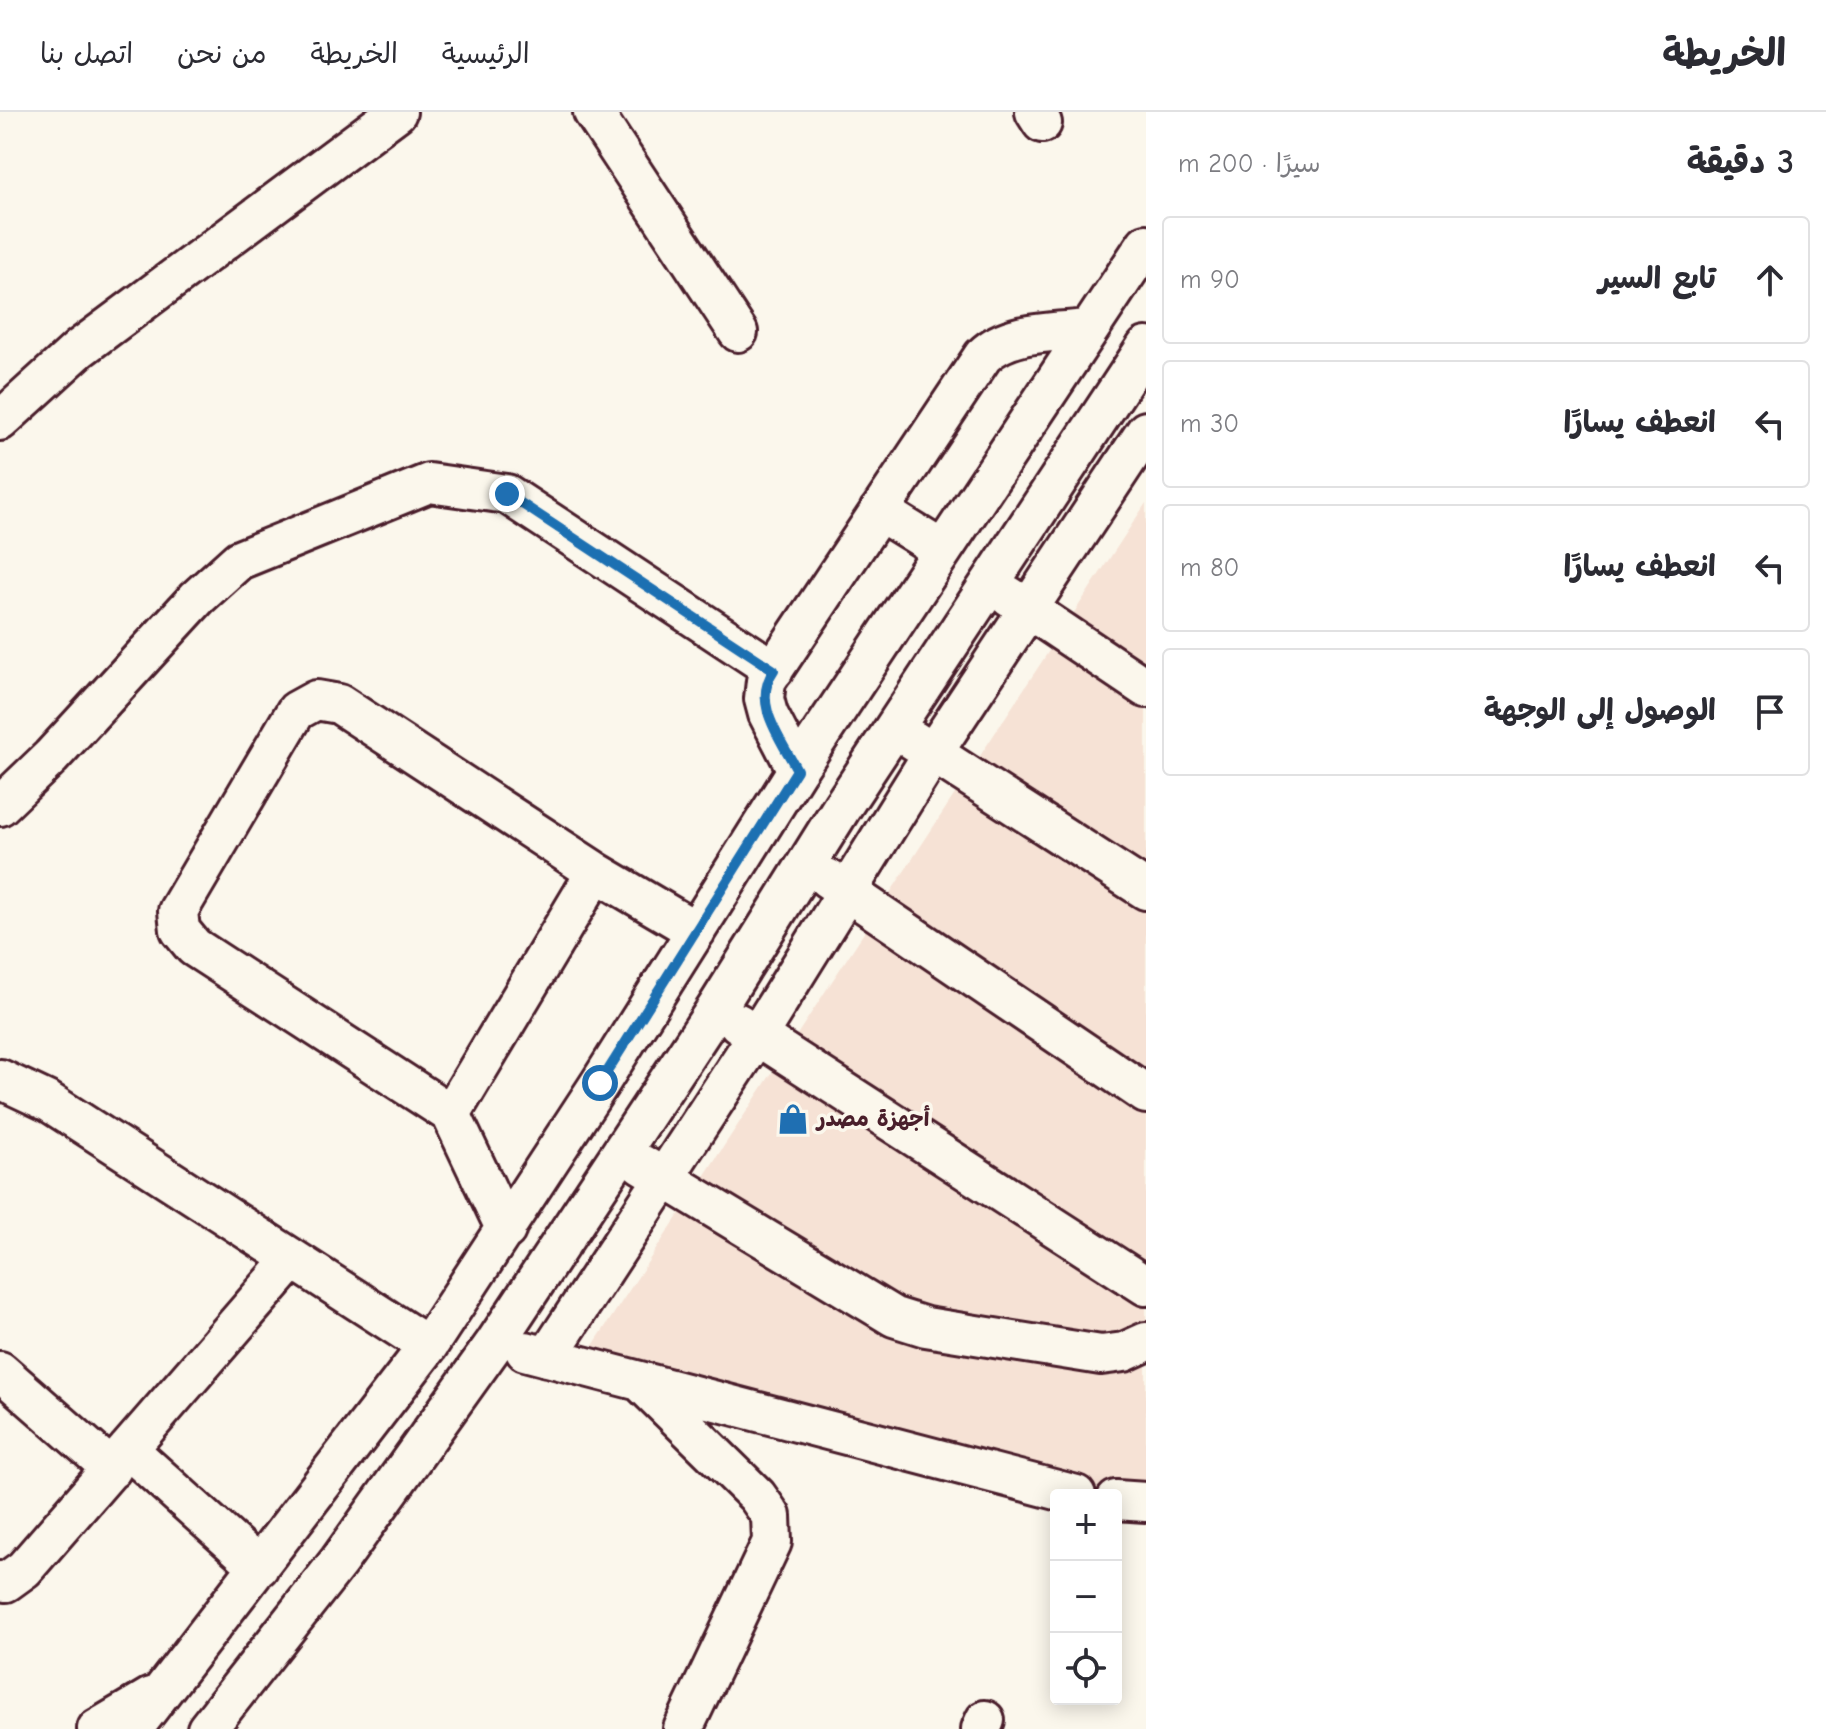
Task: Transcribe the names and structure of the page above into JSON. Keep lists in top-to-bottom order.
{
  "places": {
    "shop": ["أجهزة مصدر"]
  },
  "page": {
    "header": "الخريطة",
    "nav": [
      "الرئيسية",
      "الخريطة",
      "من نحن",
      "اتصل بنا"
    ],
    "heading": ["3 دقيقة", "سيرًا · 200 m"],
    "list": [
      ["تابع السير", "90 m"],
      ["انعطف يسارًا", "30 m"],
      ["انعطف يسارًا", "80 m"],
      "الوصول إلى الوجهة"
    ],
    "map_buttons": ["+", "−"]
  }
}
